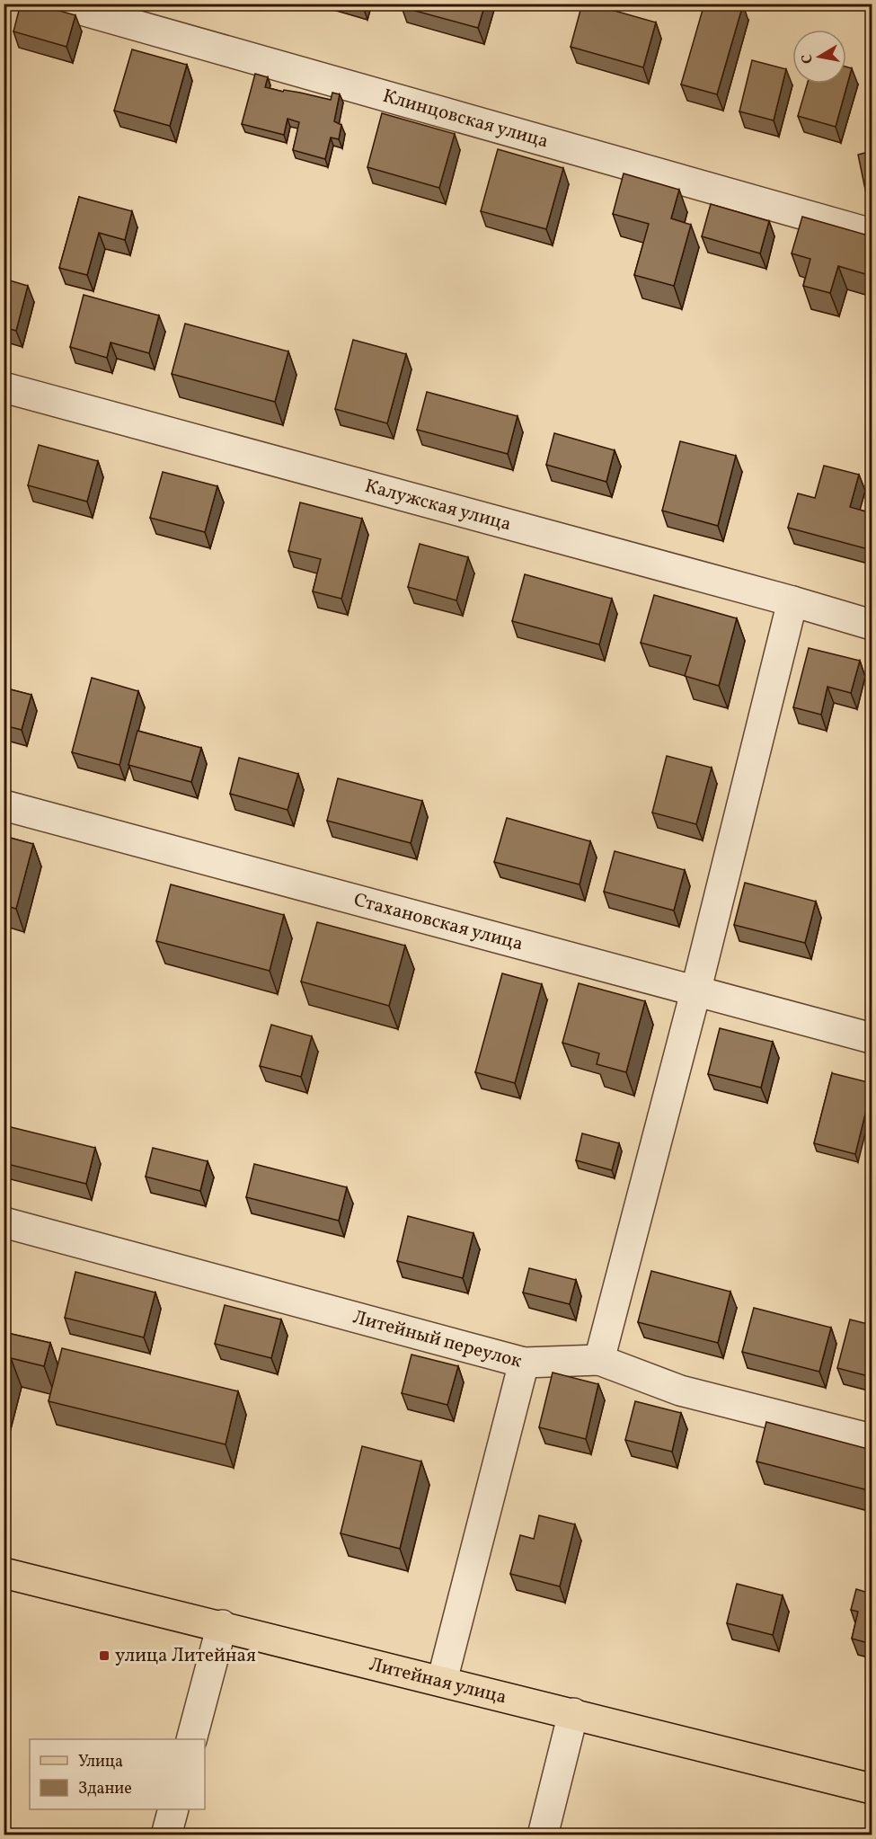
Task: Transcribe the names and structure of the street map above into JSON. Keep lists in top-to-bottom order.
{
  "streets": {
    "main road": ["Литейная улица"],
    "street": [
      "Клинцовская улица",
      "Калужская улица",
      "Стахановская улица",
      "Литейный переулок"
    ]
  },
  "places": {
    "transit": ["улица Литейная"]
  },
  "legend": ["Улица", "Здание"],
  "north": "left"
}
